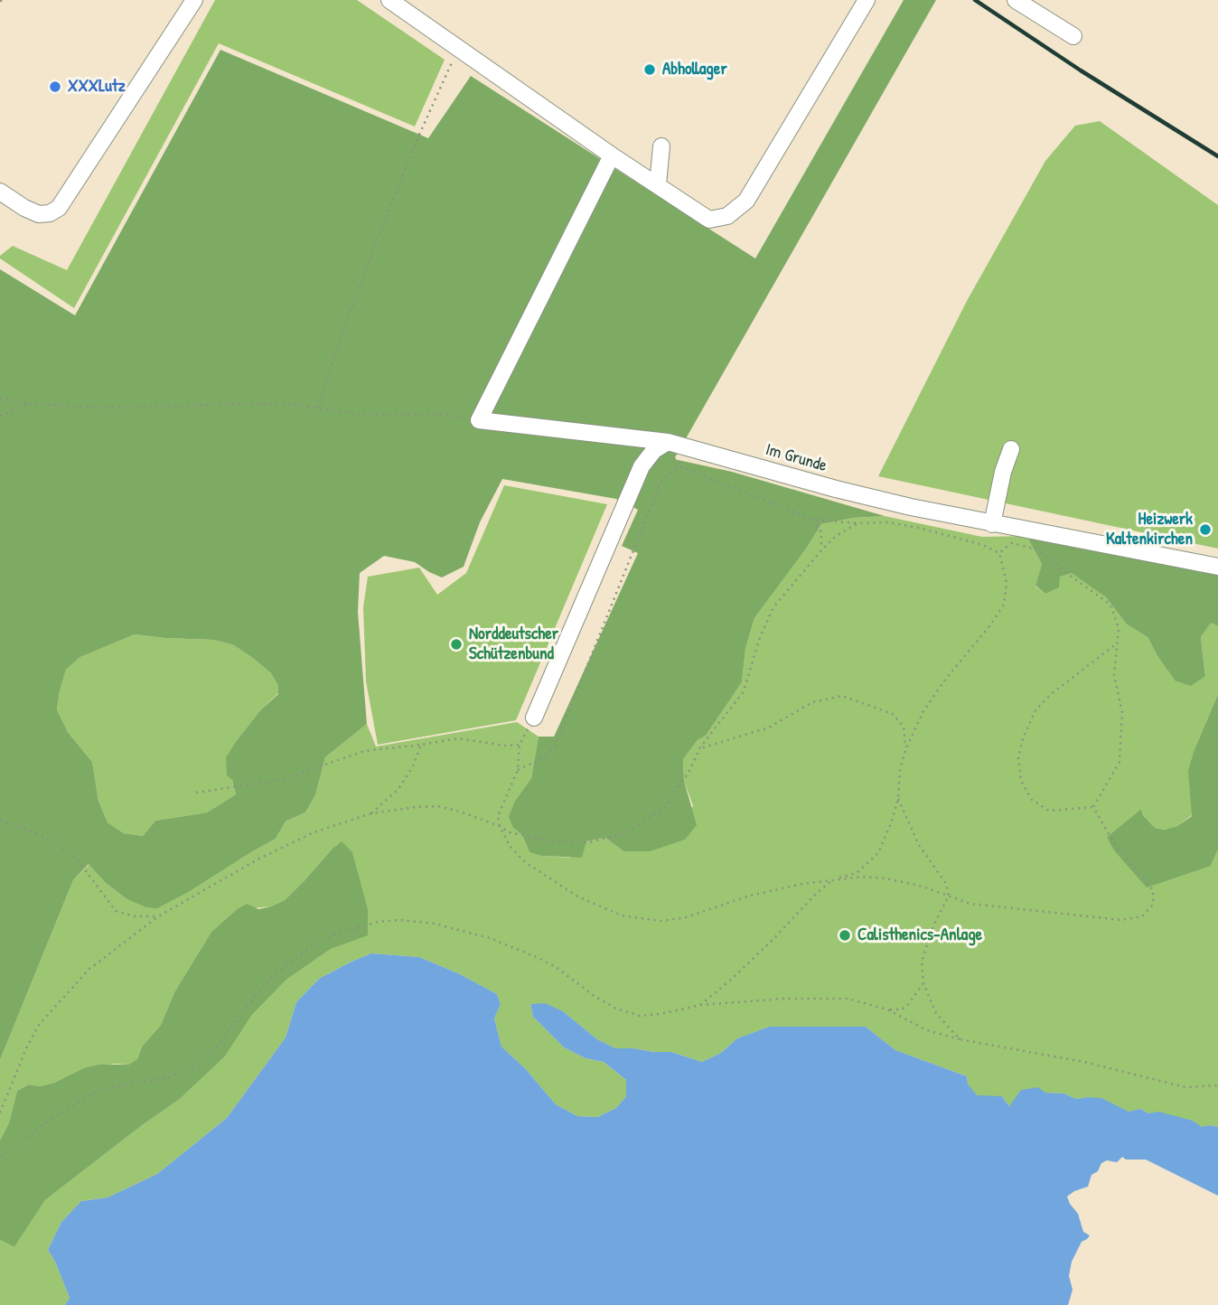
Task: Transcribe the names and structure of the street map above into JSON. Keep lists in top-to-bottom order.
{
  "streets": {
    "street": ["Im Grunde"]
  },
  "places": [
    "Abhollager",
    "XXXLutz",
    "Heizwerk Kaltenkirchen",
    "Norddeutscher Schützenbund",
    "Calisthenics-Anlage"
  ]
}
